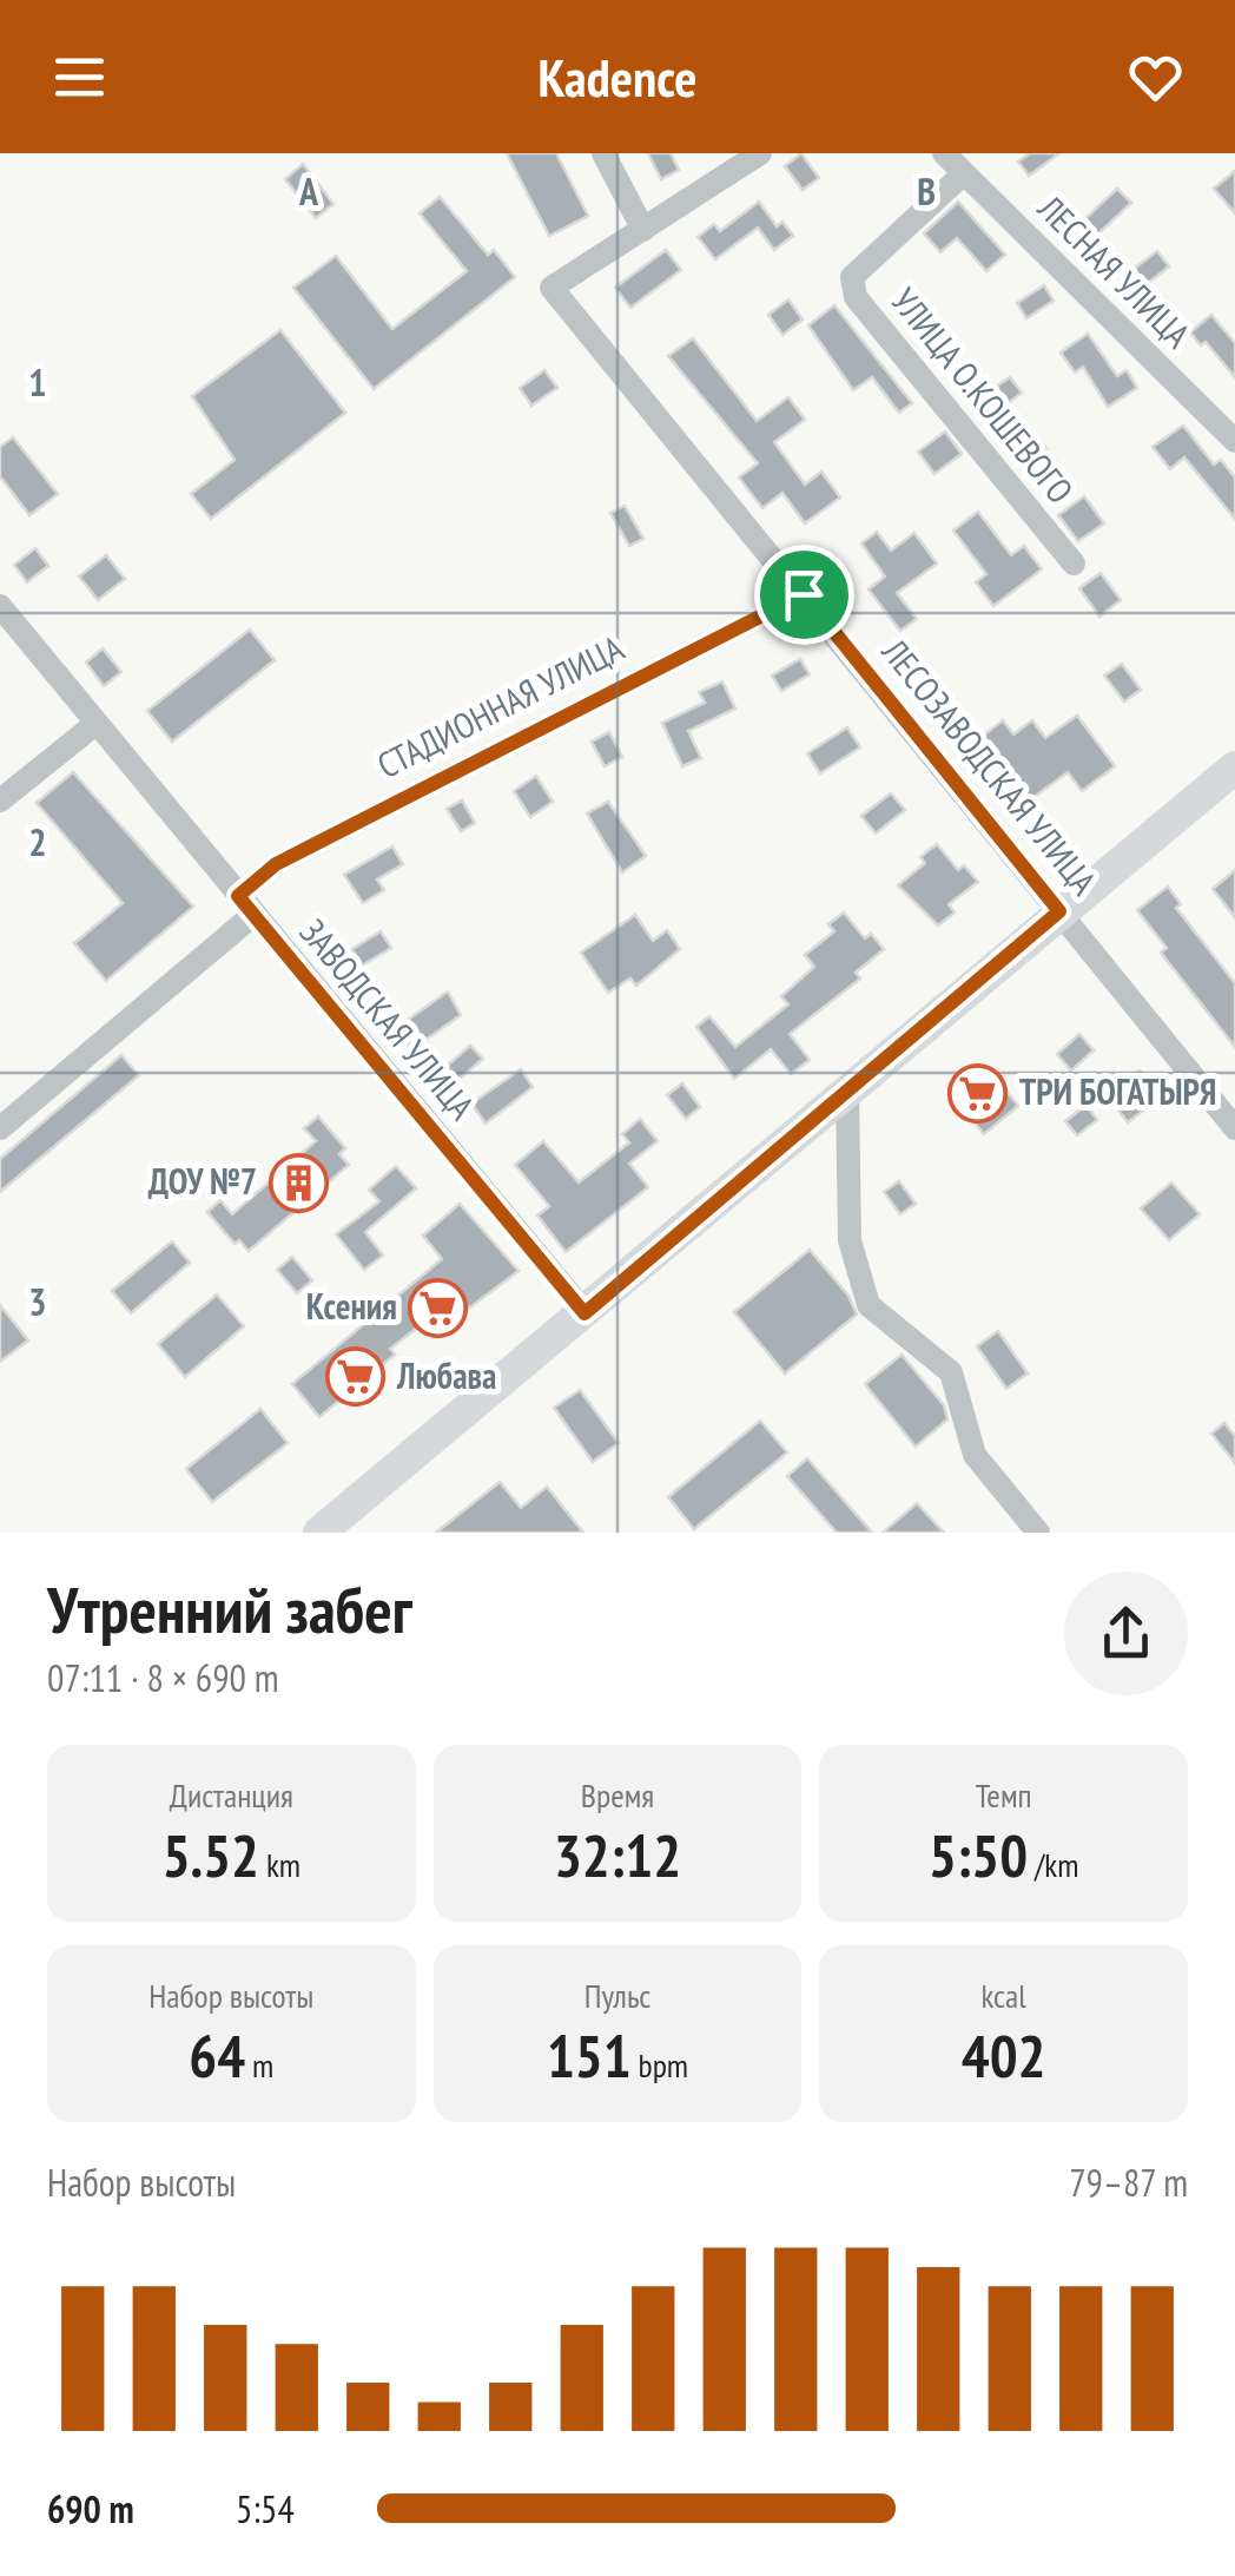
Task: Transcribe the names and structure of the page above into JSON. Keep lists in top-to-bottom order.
{
  "streets": {
    "street": [
      "ЛЕСНАЯ УЛИЦА",
      "УЛИЦА О.КОШЕВОГО",
      "СТАДИОННАЯ УЛИЦА",
      "ЛЕСОЗАВОДСКАЯ УЛИЦА",
      "ЗАВОДСКАЯ УЛИЦА"
    ]
  },
  "crossings": [
    ["ЛЕСНАЯ УЛИЦА", "УЛИЦА О.КОШЕВОГО"],
    ["СТАДИОННАЯ УЛИЦА", "ЛЕСОЗАВОДСКАЯ УЛИЦА"],
    ["СТАДИОННАЯ УЛИЦА", "ЗАВОДСКАЯ УЛИЦА"]
  ],
  "places": {
    "supermarket": ["ТРИ БОГАТЫРЯ", "Ксения", "Любава"],
    "building": ["ДОУ №7"]
  },
  "page": {
    "header": "Kadence",
    "heading": ["Утренний забег", "07:11 · 8 × 690 m"],
    "stats": [
      ["Дистанция", "5.52 km"],
      ["Время", "32:12"],
      ["Темп", "5:50 /km"],
      ["Набор высоты", "64 m"],
      ["Пульс", "151 bpm"],
      ["kcal", "402"]
    ],
    "chart": ["Набор высоты", "79–87 m"],
    "list": [
      {
        "name": "690 m",
        "note": "5:54"
      }
    ]
  },
  "grid": {
    "columns": ["A", "B"],
    "rows": ["1", "2", "3"]
  }
}
